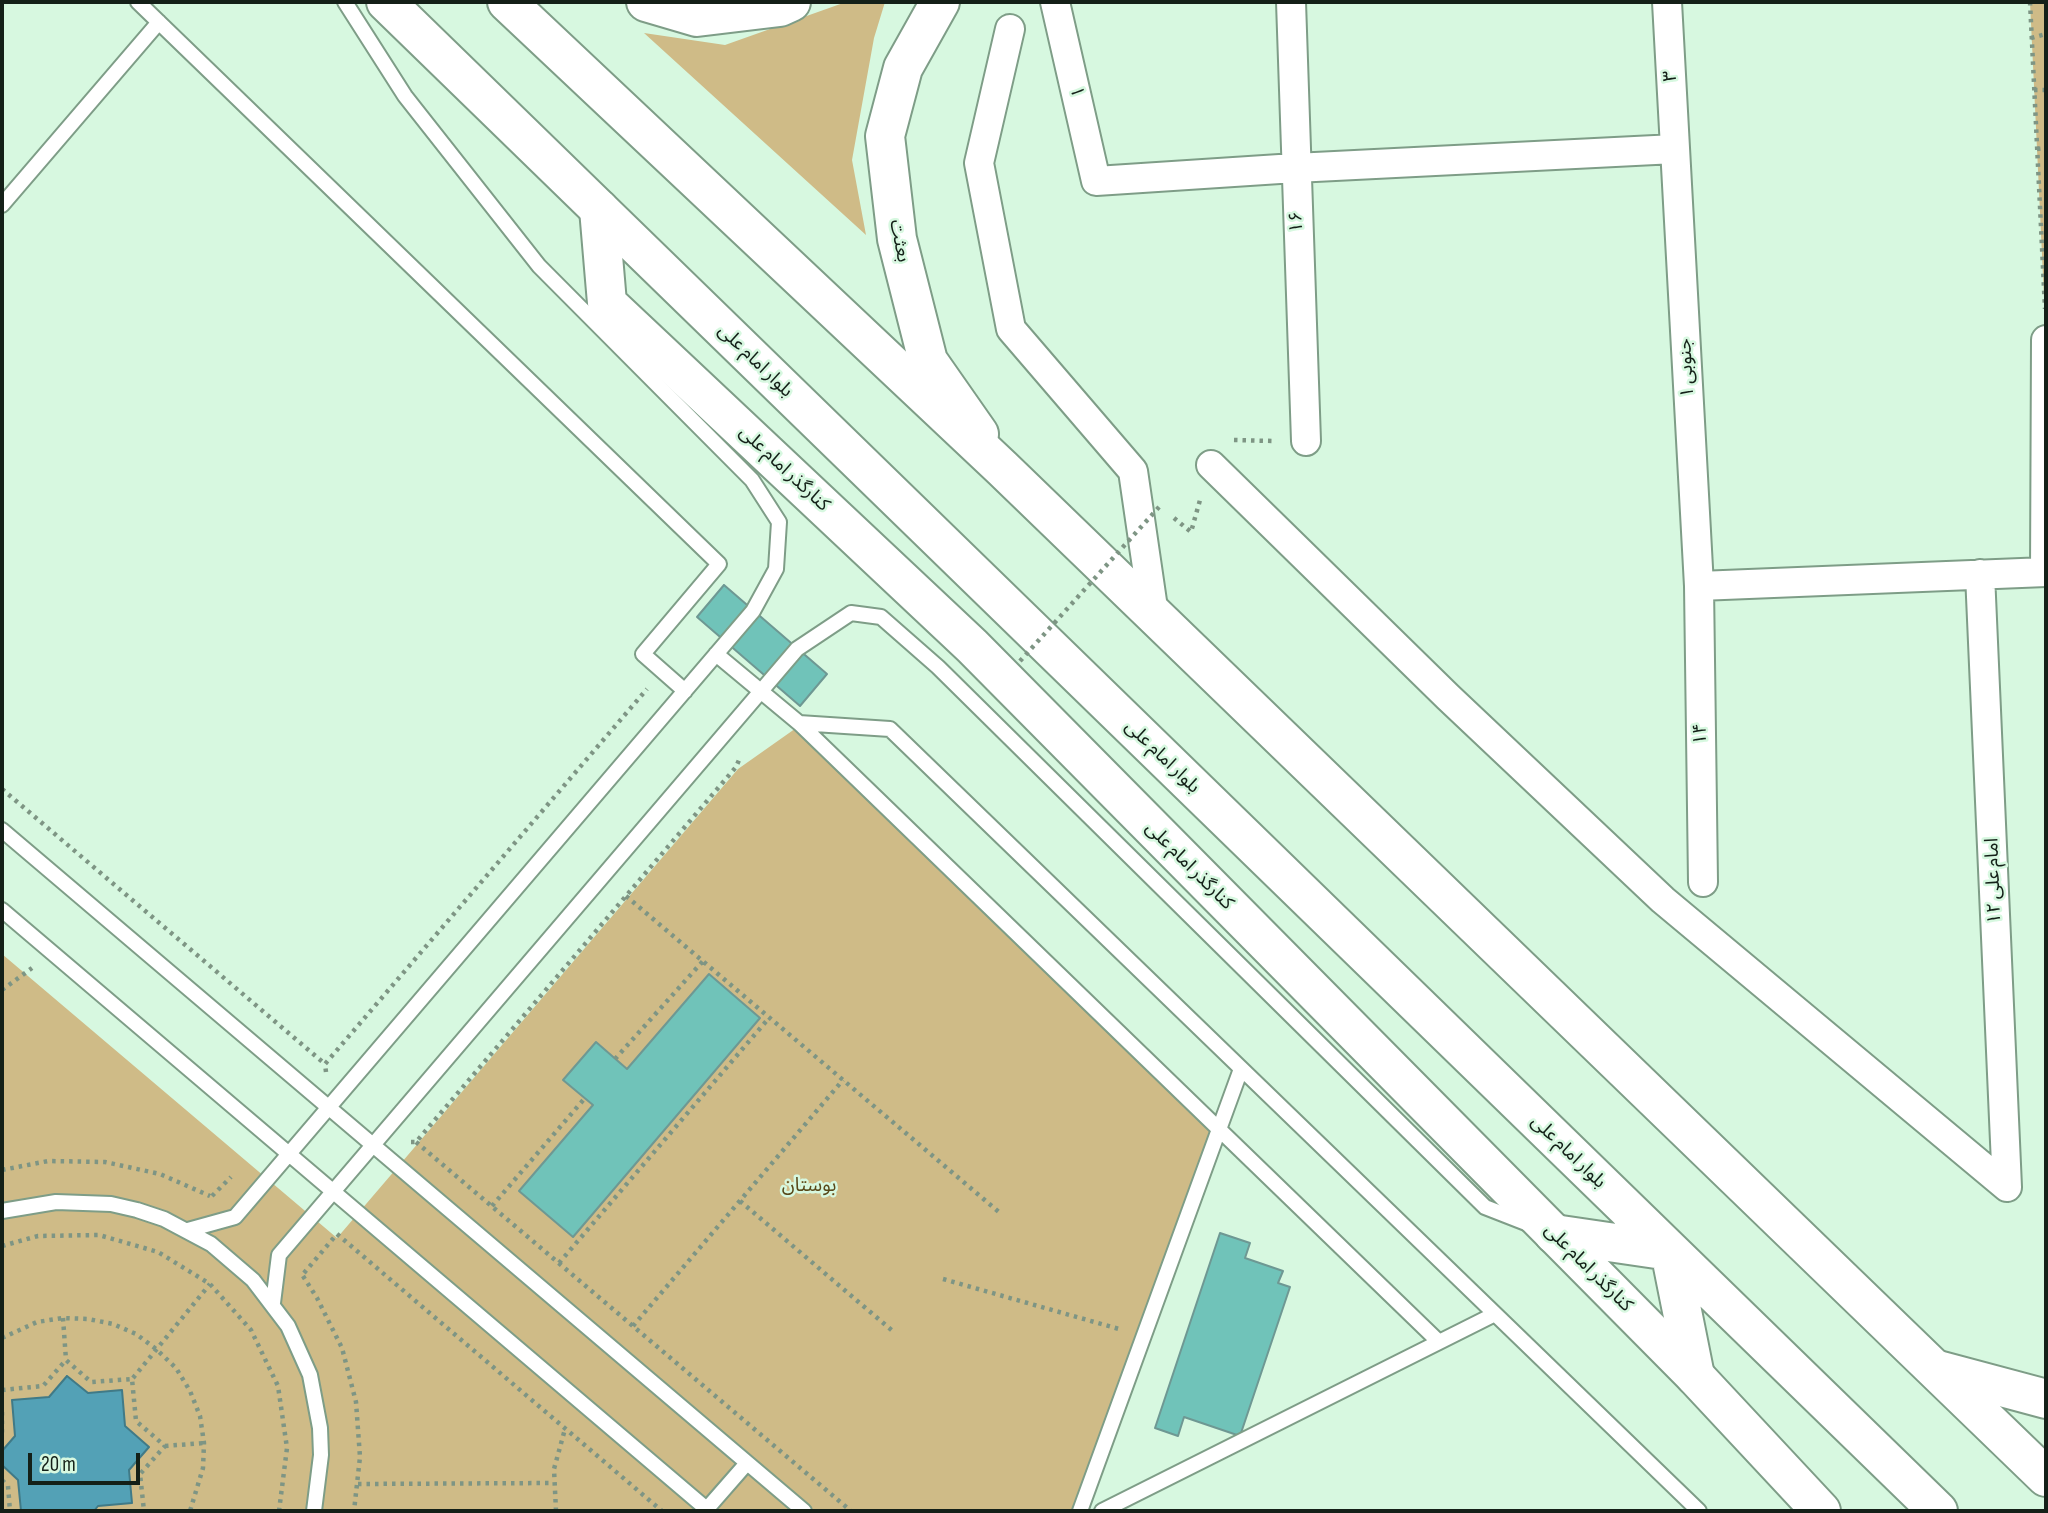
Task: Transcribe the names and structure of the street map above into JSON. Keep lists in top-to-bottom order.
{
  "streets": {
    "main road": ["بعثت", "بلوار امام علی", "کنارگذر امام علی"],
    "street": [
      "۳",
      "۱",
      "۱۶",
      "۱ جنوبی",
      "۱۴",
      "امام علی ۱۲"
    ]
  },
  "crossings": [
    ["۳", "۱ جنوبی"],
    ["۱", "۱۶"],
    ["بلوار امام علی", "کنارگذر امام علی"],
    ["۱ جنوبی", "۱۴"]
  ],
  "parks": ["بوستان"],
  "scale_bar": "20 m"
}
